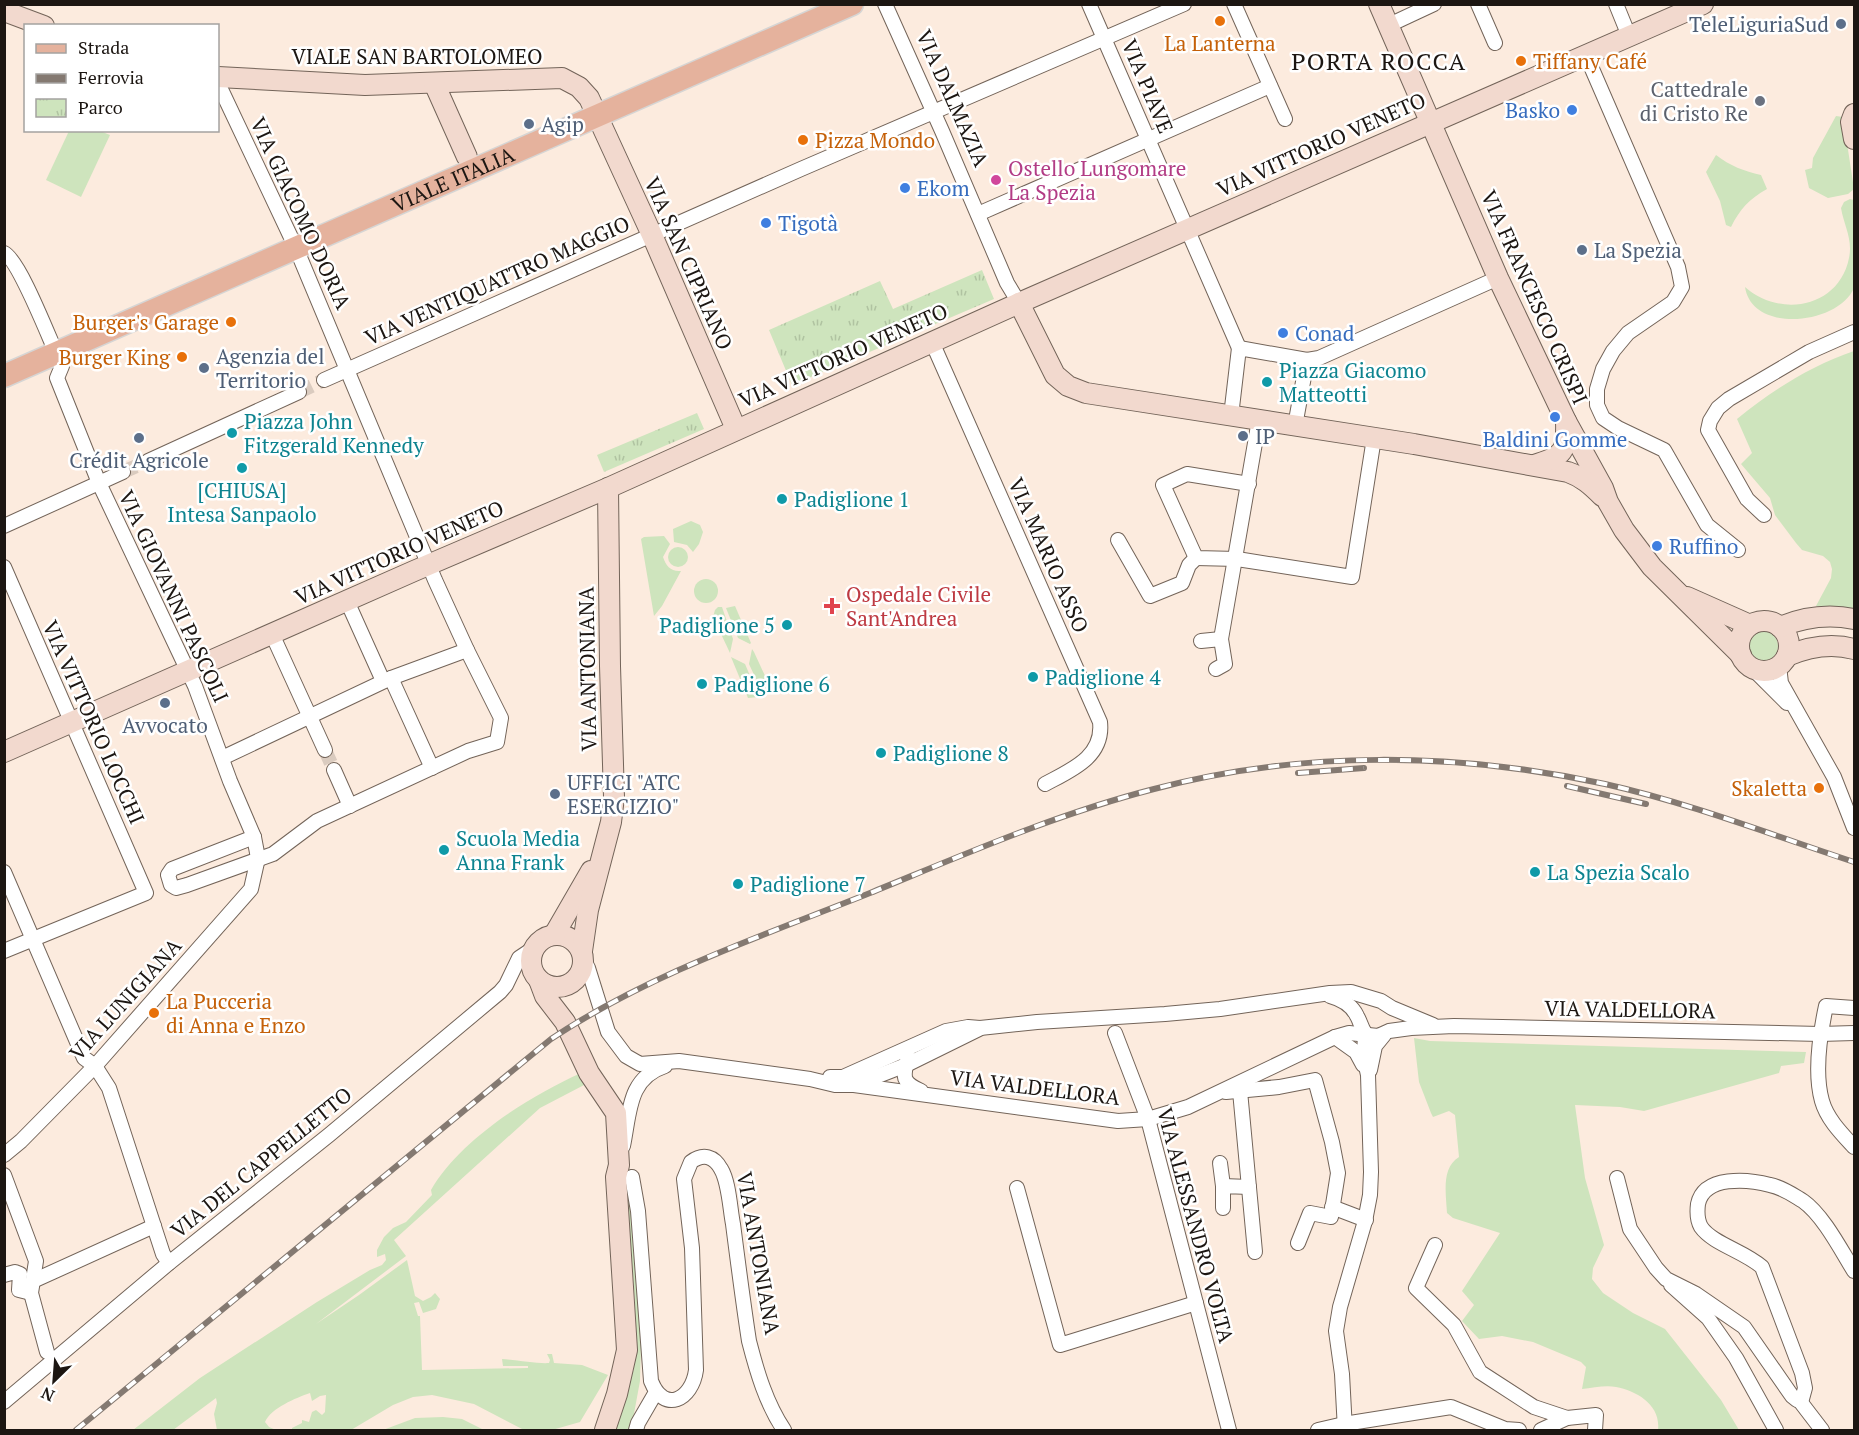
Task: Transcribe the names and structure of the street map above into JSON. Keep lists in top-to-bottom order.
{
  "streets": {
    "main road": ["VIALE ITALIA"],
    "street": [
      "VIALE SAN BARTOLOMEO",
      "VIA PIAVE",
      "VIA DALMAZIA",
      "VIA VITTORIO VENETO",
      "VIA GIACOMO DORIA",
      "VIA SAN CIPRIANO",
      "VIA VENTIQUATTRO MAGGIO",
      "VIA FRANCESCO CRISPI",
      "VIA MARIO ASSO",
      "VIA GIOVANNI PASCOLI",
      "VIA ANTONIANA",
      "VIA VITTORIO LOCCHI",
      "VIA LUNIGIANA",
      "VIA VALDELLORA",
      "VIA DEL CAPPELLETTO",
      "VIA ALESSANDRO VOLTA"
    ]
  },
  "crossings": [
    ["VIALE SAN BARTOLOMEO", "VIALE ITALIA"],
    ["VIALE SAN BARTOLOMEO", "VIA SAN CIPRIANO"],
    ["VIA PIAVE", "VIA VITTORIO VENETO"],
    ["VIA PIAVE", "VIA VENTIQUATTRO MAGGIO"],
    ["VIA DALMAZIA", "VIA VITTORIO VENETO"],
    ["VIA DALMAZIA", "VIA VENTIQUATTRO MAGGIO"],
    ["VIA VITTORIO VENETO", "VIA GIACOMO DORIA"],
    ["VIA VITTORIO VENETO", "VIA SAN CIPRIANO"],
    ["VIA VITTORIO VENETO", "VIA FRANCESCO CRISPI"],
    ["VIA VITTORIO VENETO", "VIA MARIO ASSO"],
    ["VIA VITTORIO VENETO", "VIA GIOVANNI PASCOLI"],
    ["VIA VITTORIO VENETO", "VIA ANTONIANA"],
    ["VIA VITTORIO VENETO", "VIA VITTORIO LOCCHI"],
    ["VIALE ITALIA", "VIA GIACOMO DORIA"],
    ["VIALE ITALIA", "VIA SAN CIPRIANO"],
    ["VIALE ITALIA", "VIA GIOVANNI PASCOLI"],
    ["VIA GIACOMO DORIA", "VIA VENTIQUATTRO MAGGIO"],
    ["VIA SAN CIPRIANO", "VIA VENTIQUATTRO MAGGIO"],
    ["VIA GIOVANNI PASCOLI", "VIA LUNIGIANA"],
    ["VIA ANTONIANA", "VIA VALDELLORA"],
    ["VIA ANTONIANA", "VIA DEL CAPPELLETTO"],
    ["VIA VALDELLORA", "VIA DEL CAPPELLETTO"],
    ["VIA VALDELLORA", "VIA ALESSANDRO VOLTA"]
  ],
  "districts": ["PORTA ROCCA"],
  "places": {
    "other": [
      "La Lanterna",
      "TeleLiguriaSud",
      "Tiffany Café",
      "Cattedrale di Cristo Re",
      "Basko",
      "Agip",
      "Pizza Mondo",
      "Ostello Lungomare La Spezia",
      "Ekom",
      "Tigotà",
      "La Spezia",
      "Burger's Garage",
      "Conad",
      "Burger King",
      "Agenzia del Territorio",
      "Piazza Giacomo Matteotti",
      "Baldini Gomme",
      "Piazza John Fitzgerald Kennedy",
      "IP",
      "Crédit Agricole",
      "[CHIUSA] Intesa Sanpaolo",
      "Padiglione 1",
      "Ruffino",
      "Padiglione 5",
      "Padiglione 4",
      "Padiglione 6",
      "Avvocato",
      "Padiglione 8",
      "Skaletta",
      "UFFICI \"ATC ESERCIZIO\"",
      "Scuola Media Anna Frank",
      "La Spezia Scalo",
      "Padiglione 7",
      "La Pucceria di Anna e Enzo"
    ],
    "health": ["Ospedale Civile Sant'Andrea"]
  },
  "legend": ["Strada", "Ferrovia", "Parco"],
  "north": "bottom left"
}
